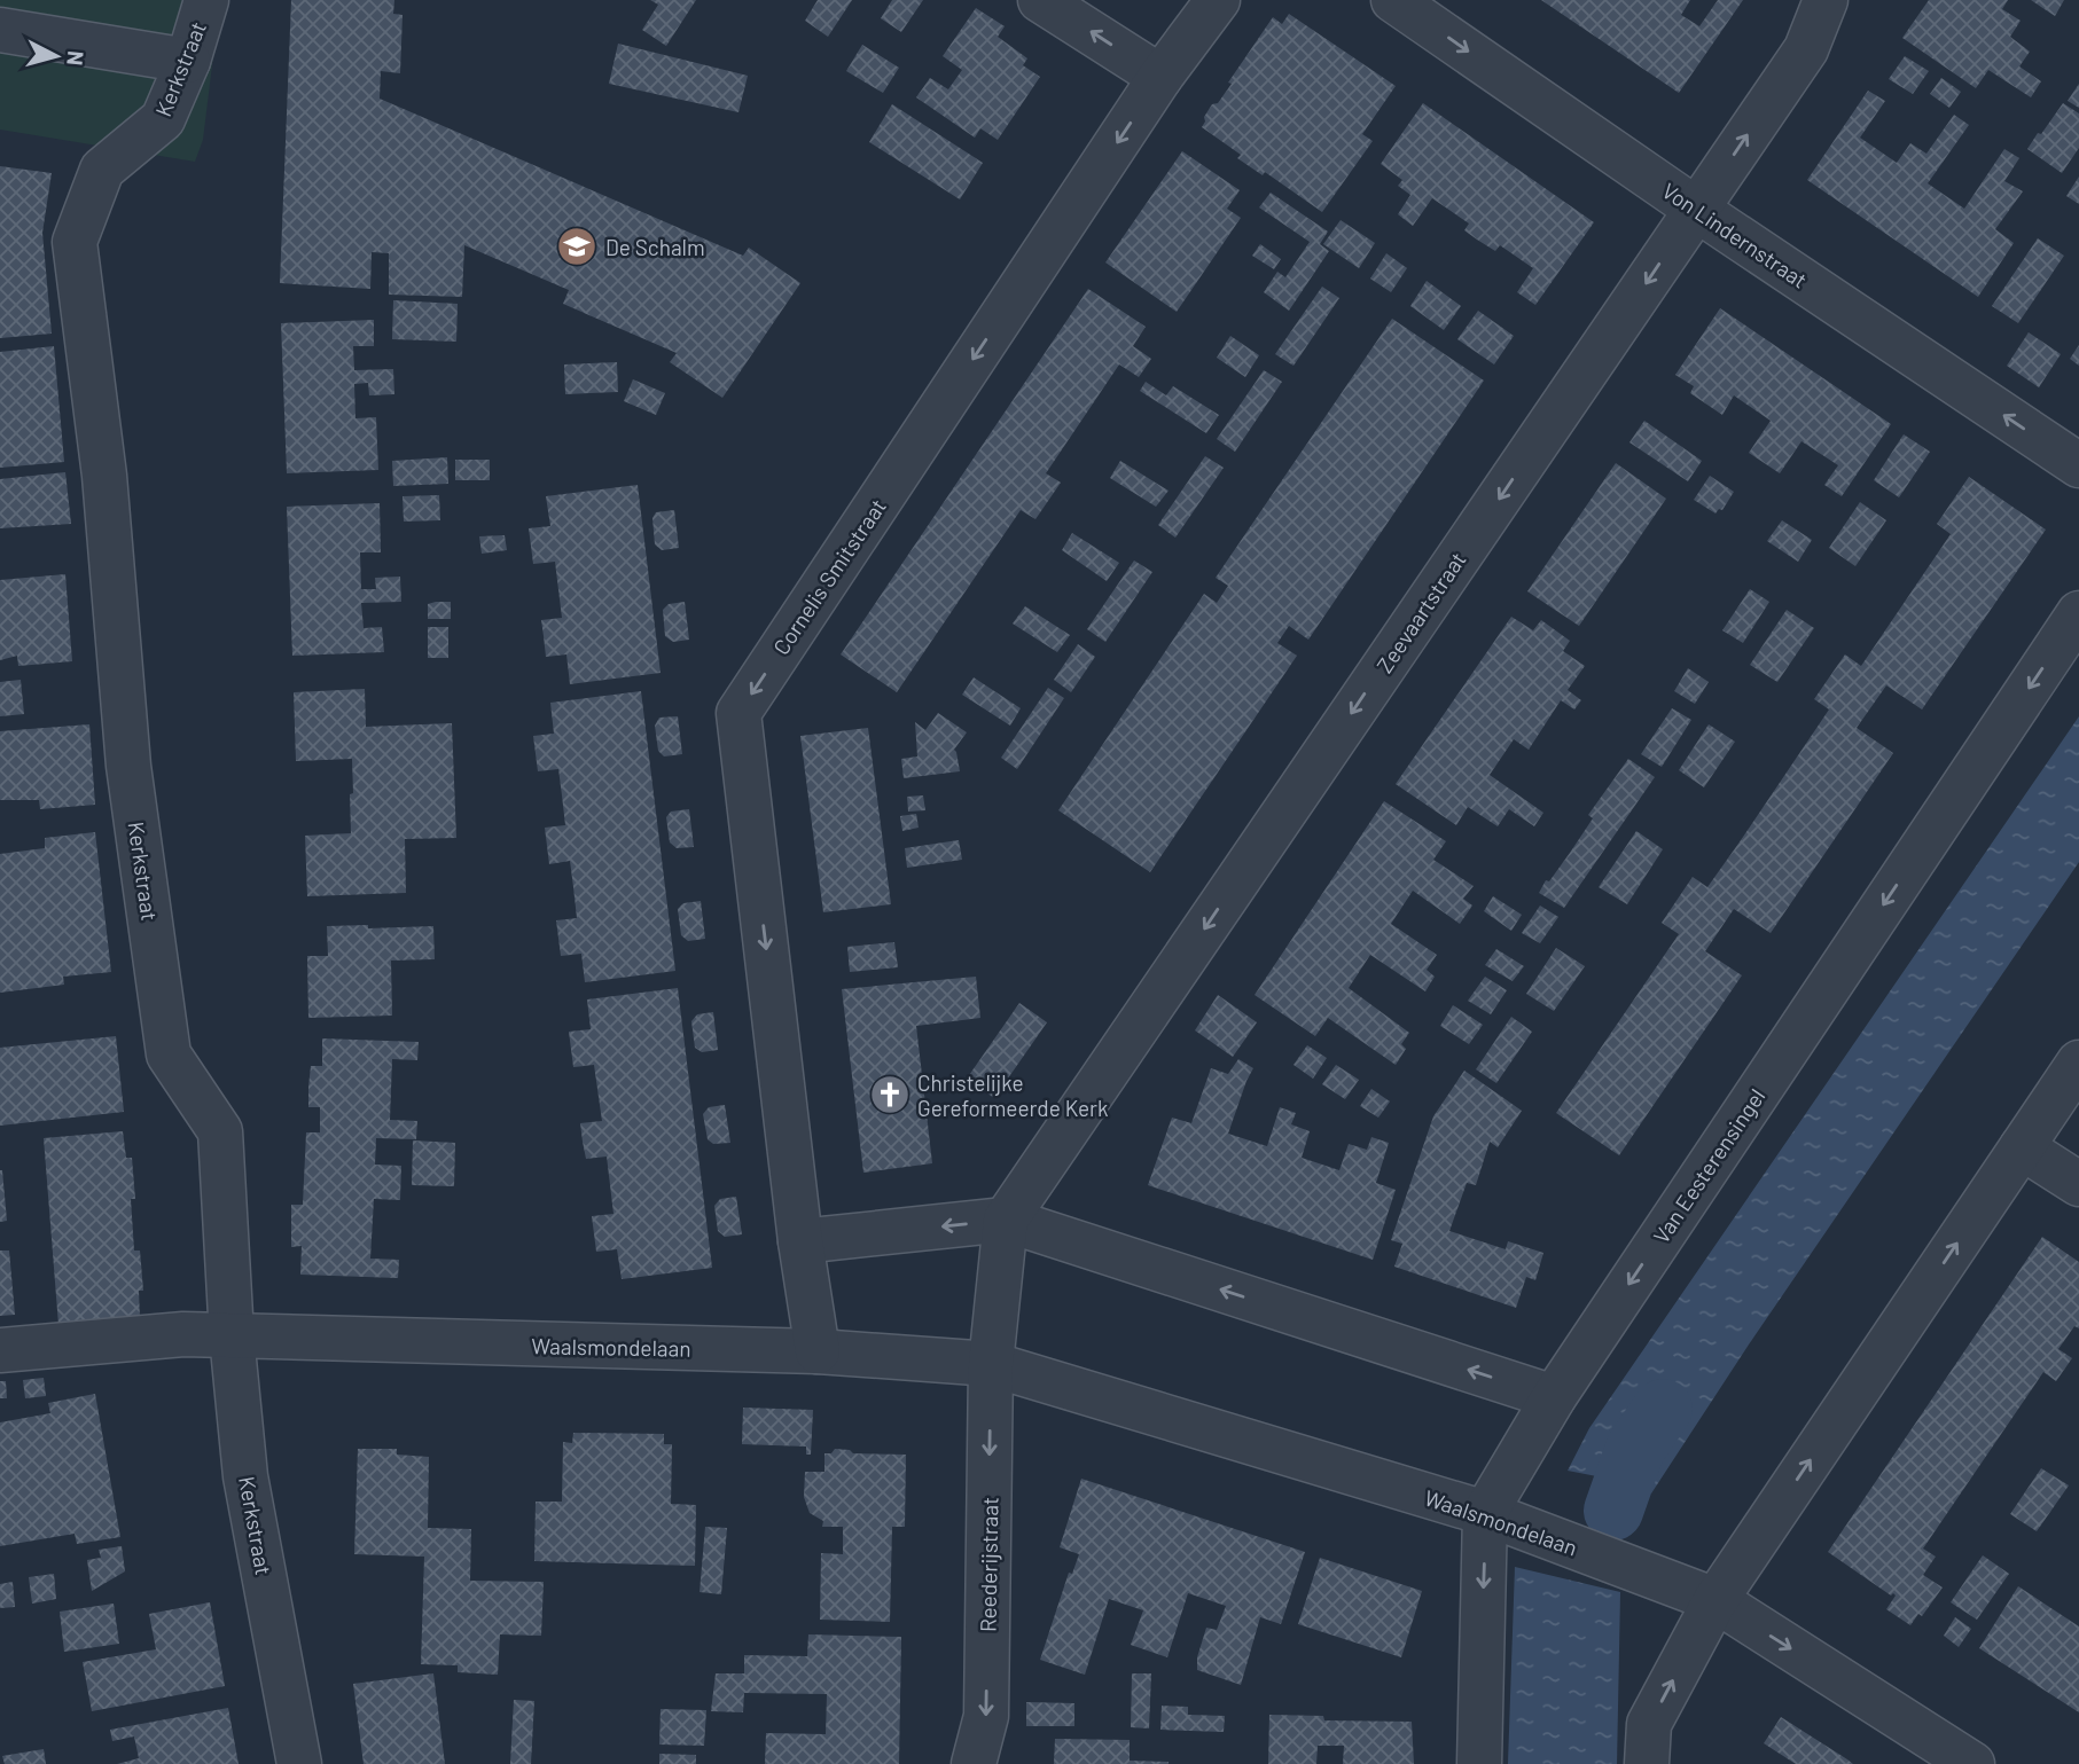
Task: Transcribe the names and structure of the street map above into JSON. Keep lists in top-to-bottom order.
{
  "streets": {
    "street": [
      "Kerkstraat",
      "Von Lindernstraat",
      "Cornelis Smitstraat",
      "Zeevaartstraat",
      "Van Eesterensingel",
      "Waalsmondelaan",
      "Reederijstraat"
    ]
  },
  "crossings": [
    ["Kerkstraat", "Waalsmondelaan"],
    ["Von Lindernstraat", "Zeevaartstraat"],
    ["Cornelis Smitstraat", "Waalsmondelaan"],
    ["Van Eesterensingel", "Waalsmondelaan"],
    ["Waalsmondelaan", "Reederijstraat"]
  ],
  "one_way": ["Cornelis Smitstraat", "Reederijstraat"],
  "places": {
    "school or university": ["De Schalm"],
    "church": ["Christelijke Gereformeerde Kerk"]
  },
  "north": "right"
}
